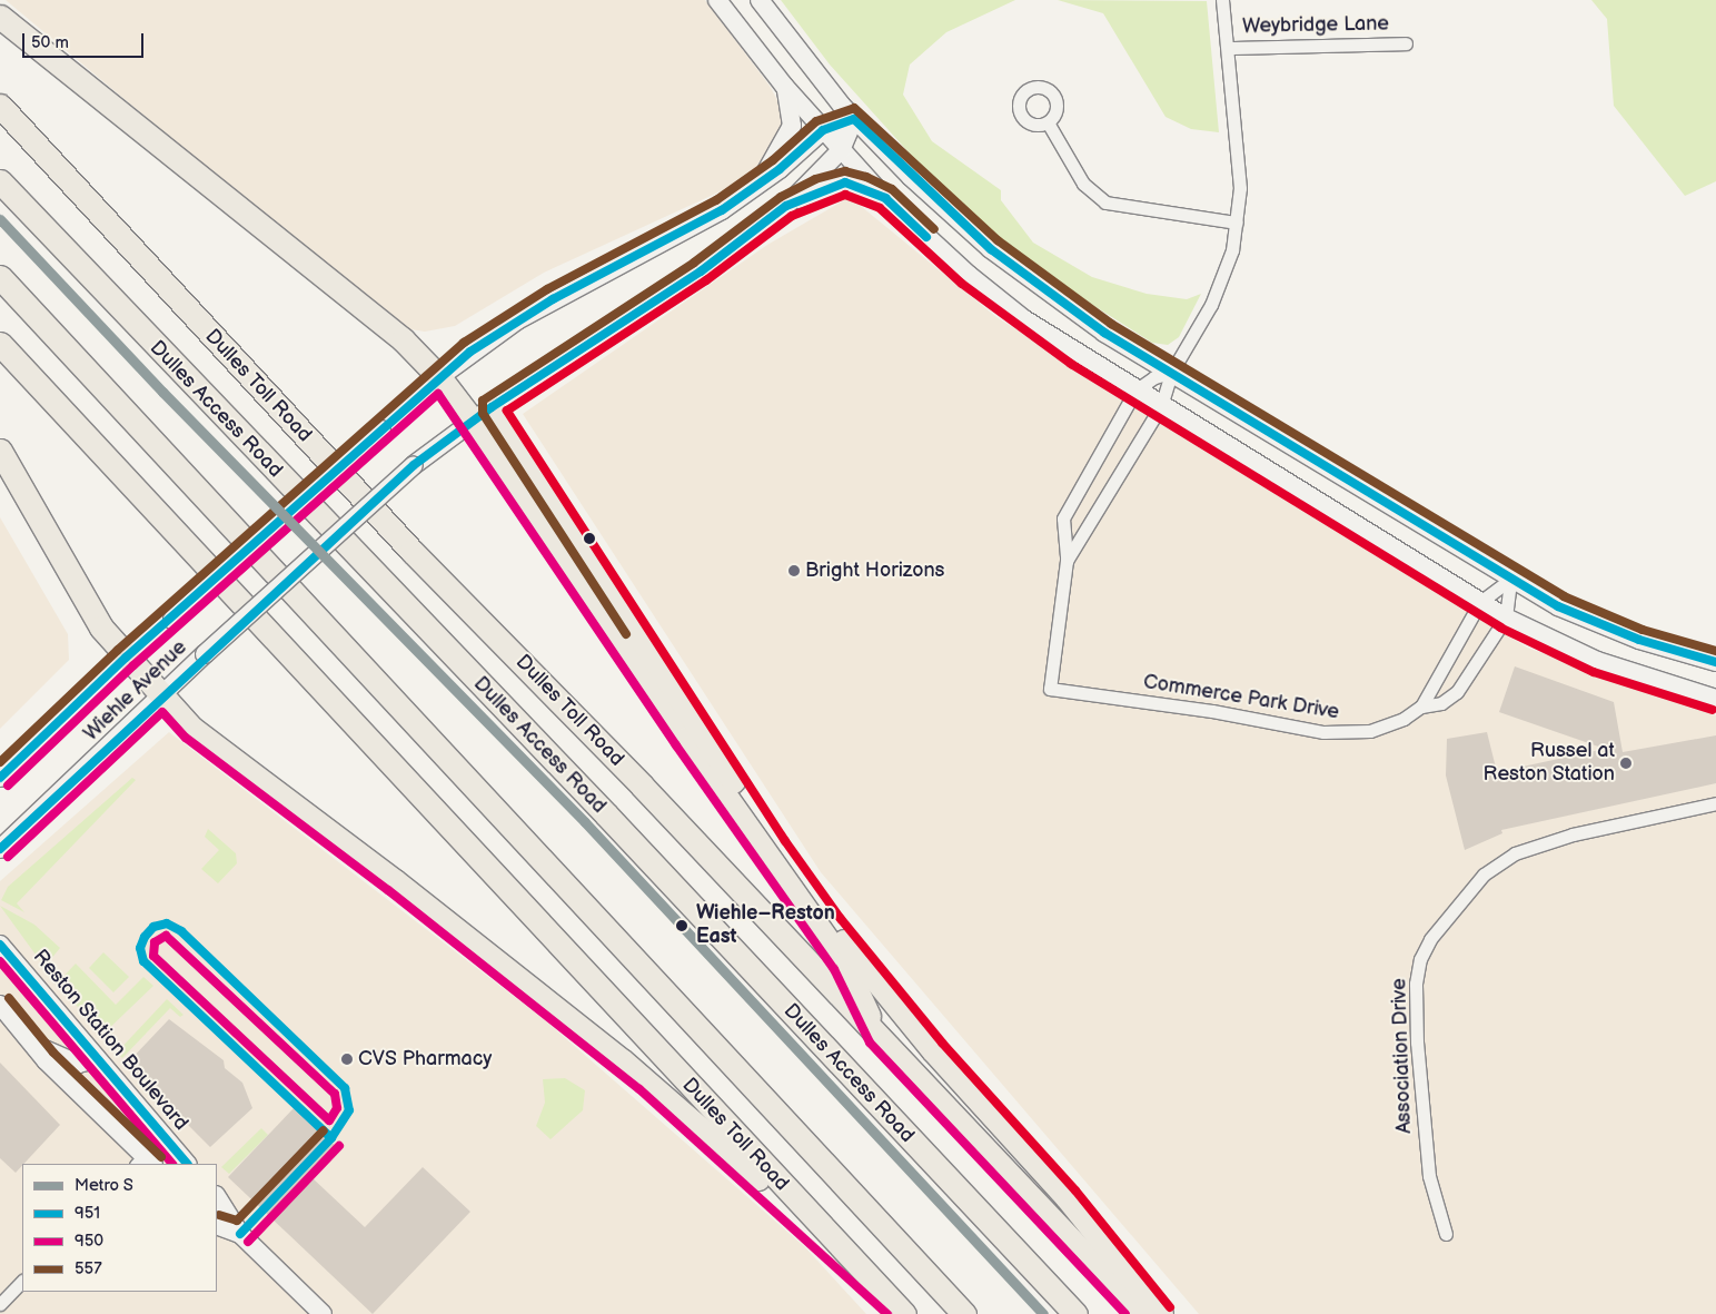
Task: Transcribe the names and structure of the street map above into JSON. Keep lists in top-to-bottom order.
{
  "streets": {
    "highway": ["Dulles Toll Road", "Dulles Access Road"],
    "main road": ["Wiehle Avenue", "Reston Station Boulevard"],
    "street": ["Weybridge Lane", "Commerce Park Drive", "Association Drive"]
  },
  "places": [
    "Bright Horizons",
    "Russel at Reston Station",
    "Wiehle–Reston East",
    "CVS Pharmacy"
  ],
  "lines": [
    "transit line 557",
    "transit line 951",
    "metro line S",
    "transit line 950"
  ],
  "legend": [
    "Metro S",
    "951",
    "950",
    "557"
  ],
  "scale_bar": "50 m"
}
